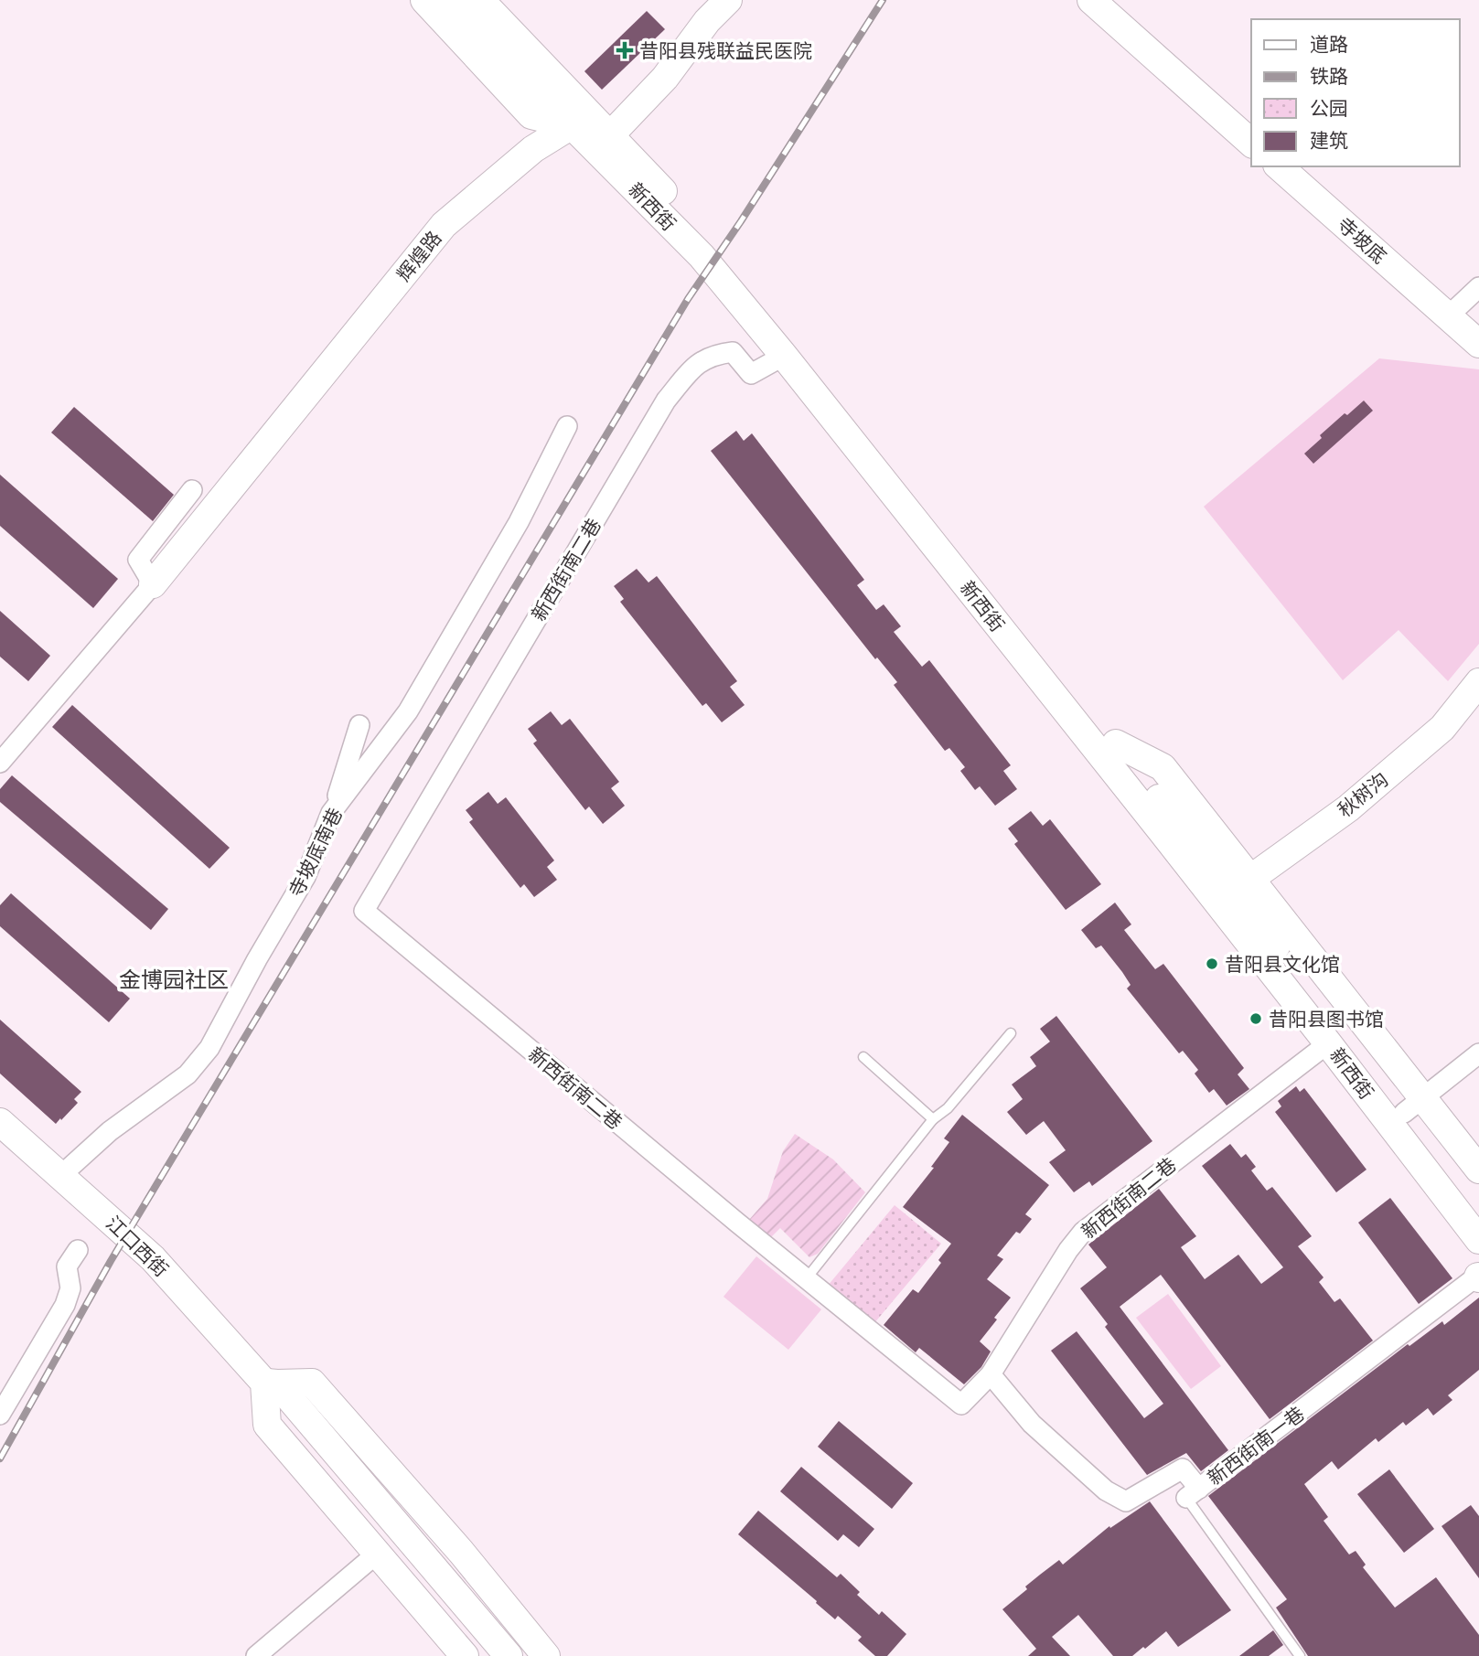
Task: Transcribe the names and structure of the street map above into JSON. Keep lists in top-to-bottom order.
{
  "streets": {
    "main road": [
      "新西街",
      "寺坡底",
      "辉煌路",
      "秋树沟",
      "江口西街"
    ],
    "street": ["新西街南二巷", "寺坡底南巷", "新西街南一巷"]
  },
  "crossings": [
    ["新西街", "辉煌路"],
    ["新西街", "新西街南二巷"],
    ["新西街", "秋树沟"],
    ["寺坡底南巷", "江口西街"]
  ],
  "districts": ["金博园社区"],
  "places": {
    "health": ["昔阳县残联益民医院"],
    "other": ["昔阳县文化馆", "昔阳县图书馆"]
  },
  "legend": [
    "道路",
    "铁路",
    "公园",
    "建筑"
  ]
}
